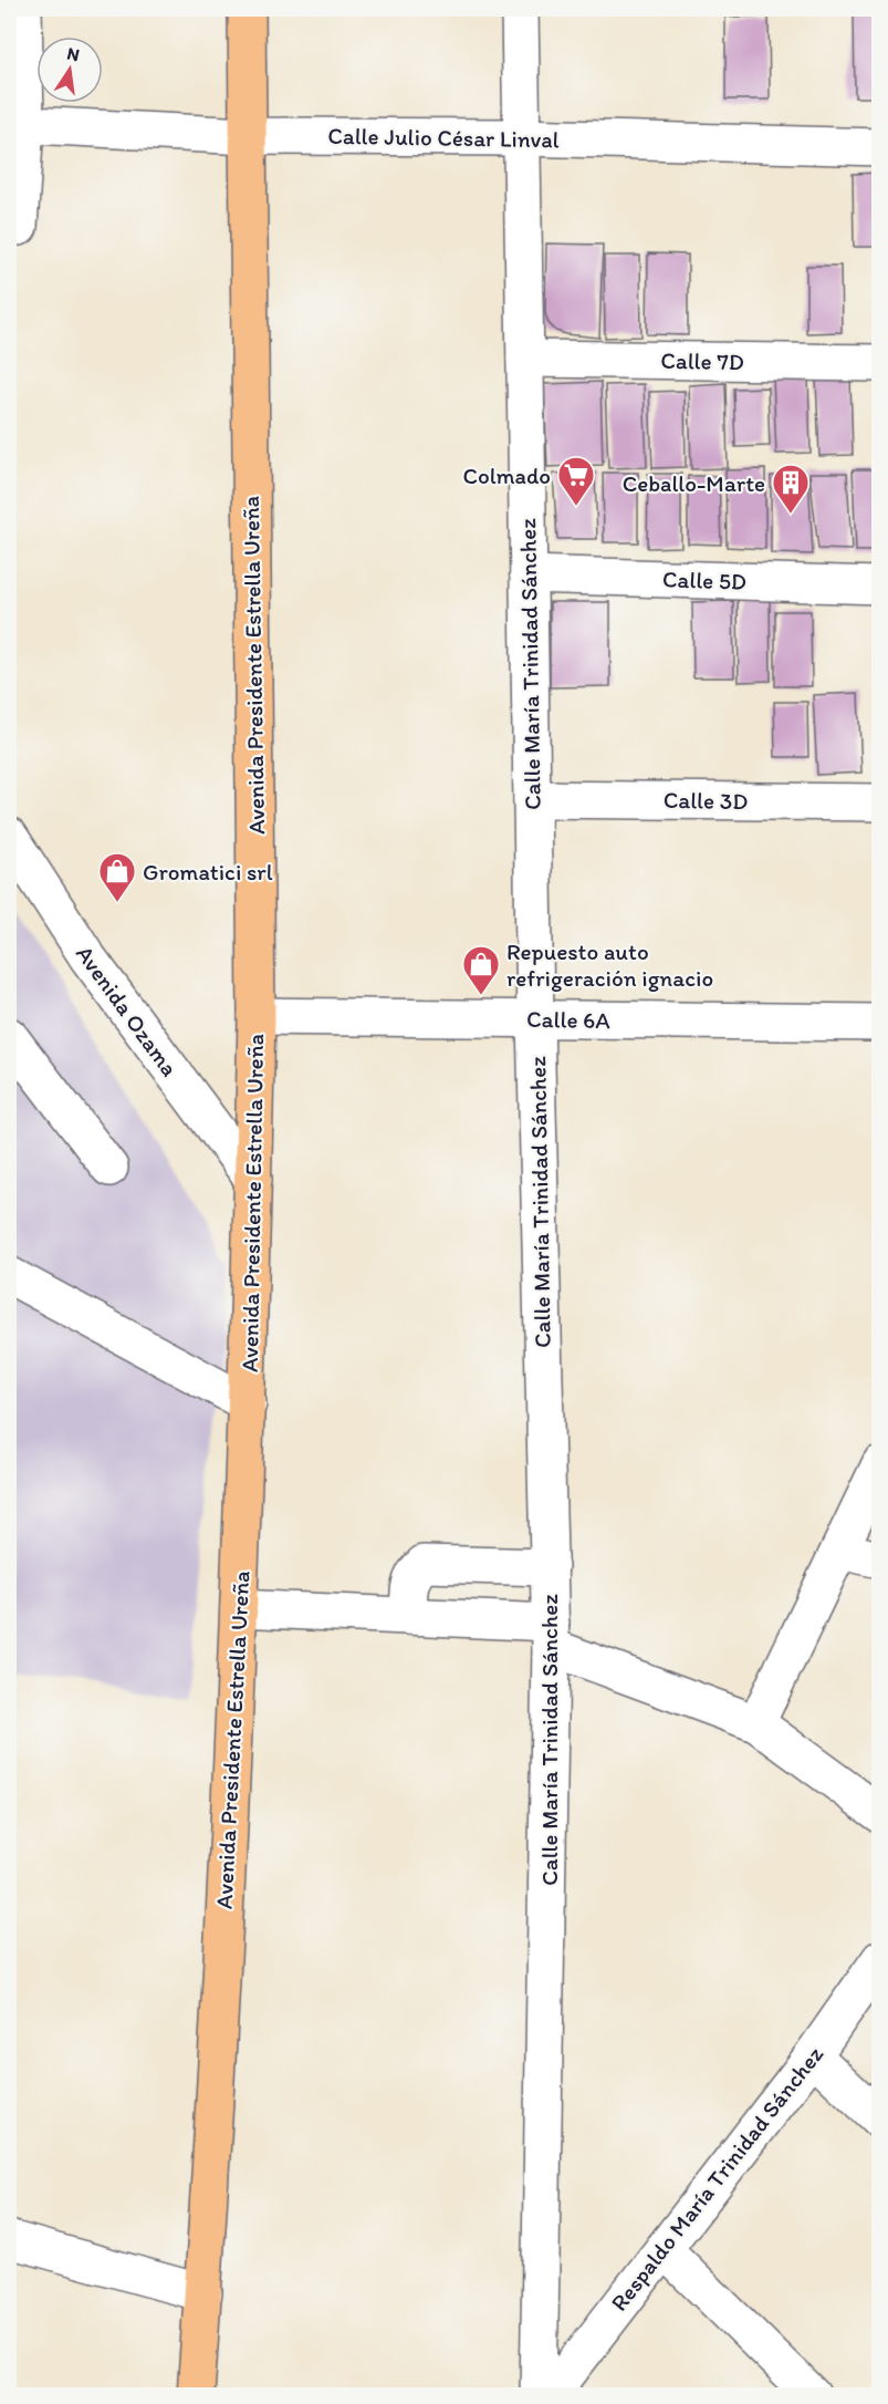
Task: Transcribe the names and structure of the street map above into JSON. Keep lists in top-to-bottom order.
{
  "streets": {
    "main road": ["Avenida Presidente Estrella Ureña"],
    "street": [
      "Calle Julio César Linval",
      "Calle 7D",
      "Calle 5D",
      "Calle María Trinidad Sánchez",
      "Calle 3D",
      "Avenida Ozama",
      "Calle 6A",
      "Respaldo María Trinidad Sánchez"
    ]
  },
  "crossings": [
    ["Calle Julio César Linval", "Calle María Trinidad Sánchez"],
    ["Calle Julio César Linval", "Avenida Presidente Estrella Ureña"],
    ["Calle 7D", "Calle María Trinidad Sánchez"],
    ["Calle 5D", "Calle María Trinidad Sánchez"],
    ["Calle María Trinidad Sánchez", "Calle 3D"],
    ["Calle María Trinidad Sánchez", "Calle 6A"],
    ["Avenida Presidente Estrella Ureña", "Avenida Ozama"],
    ["Avenida Presidente Estrella Ureña", "Calle 6A"]
  ],
  "places": {
    "supermarket": ["Colmado"],
    "building": ["Ceballo-Marte"],
    "shop": ["Gromatici srl", "Repuesto auto refrigeración ignacio"]
  },
  "north": "top"
}
